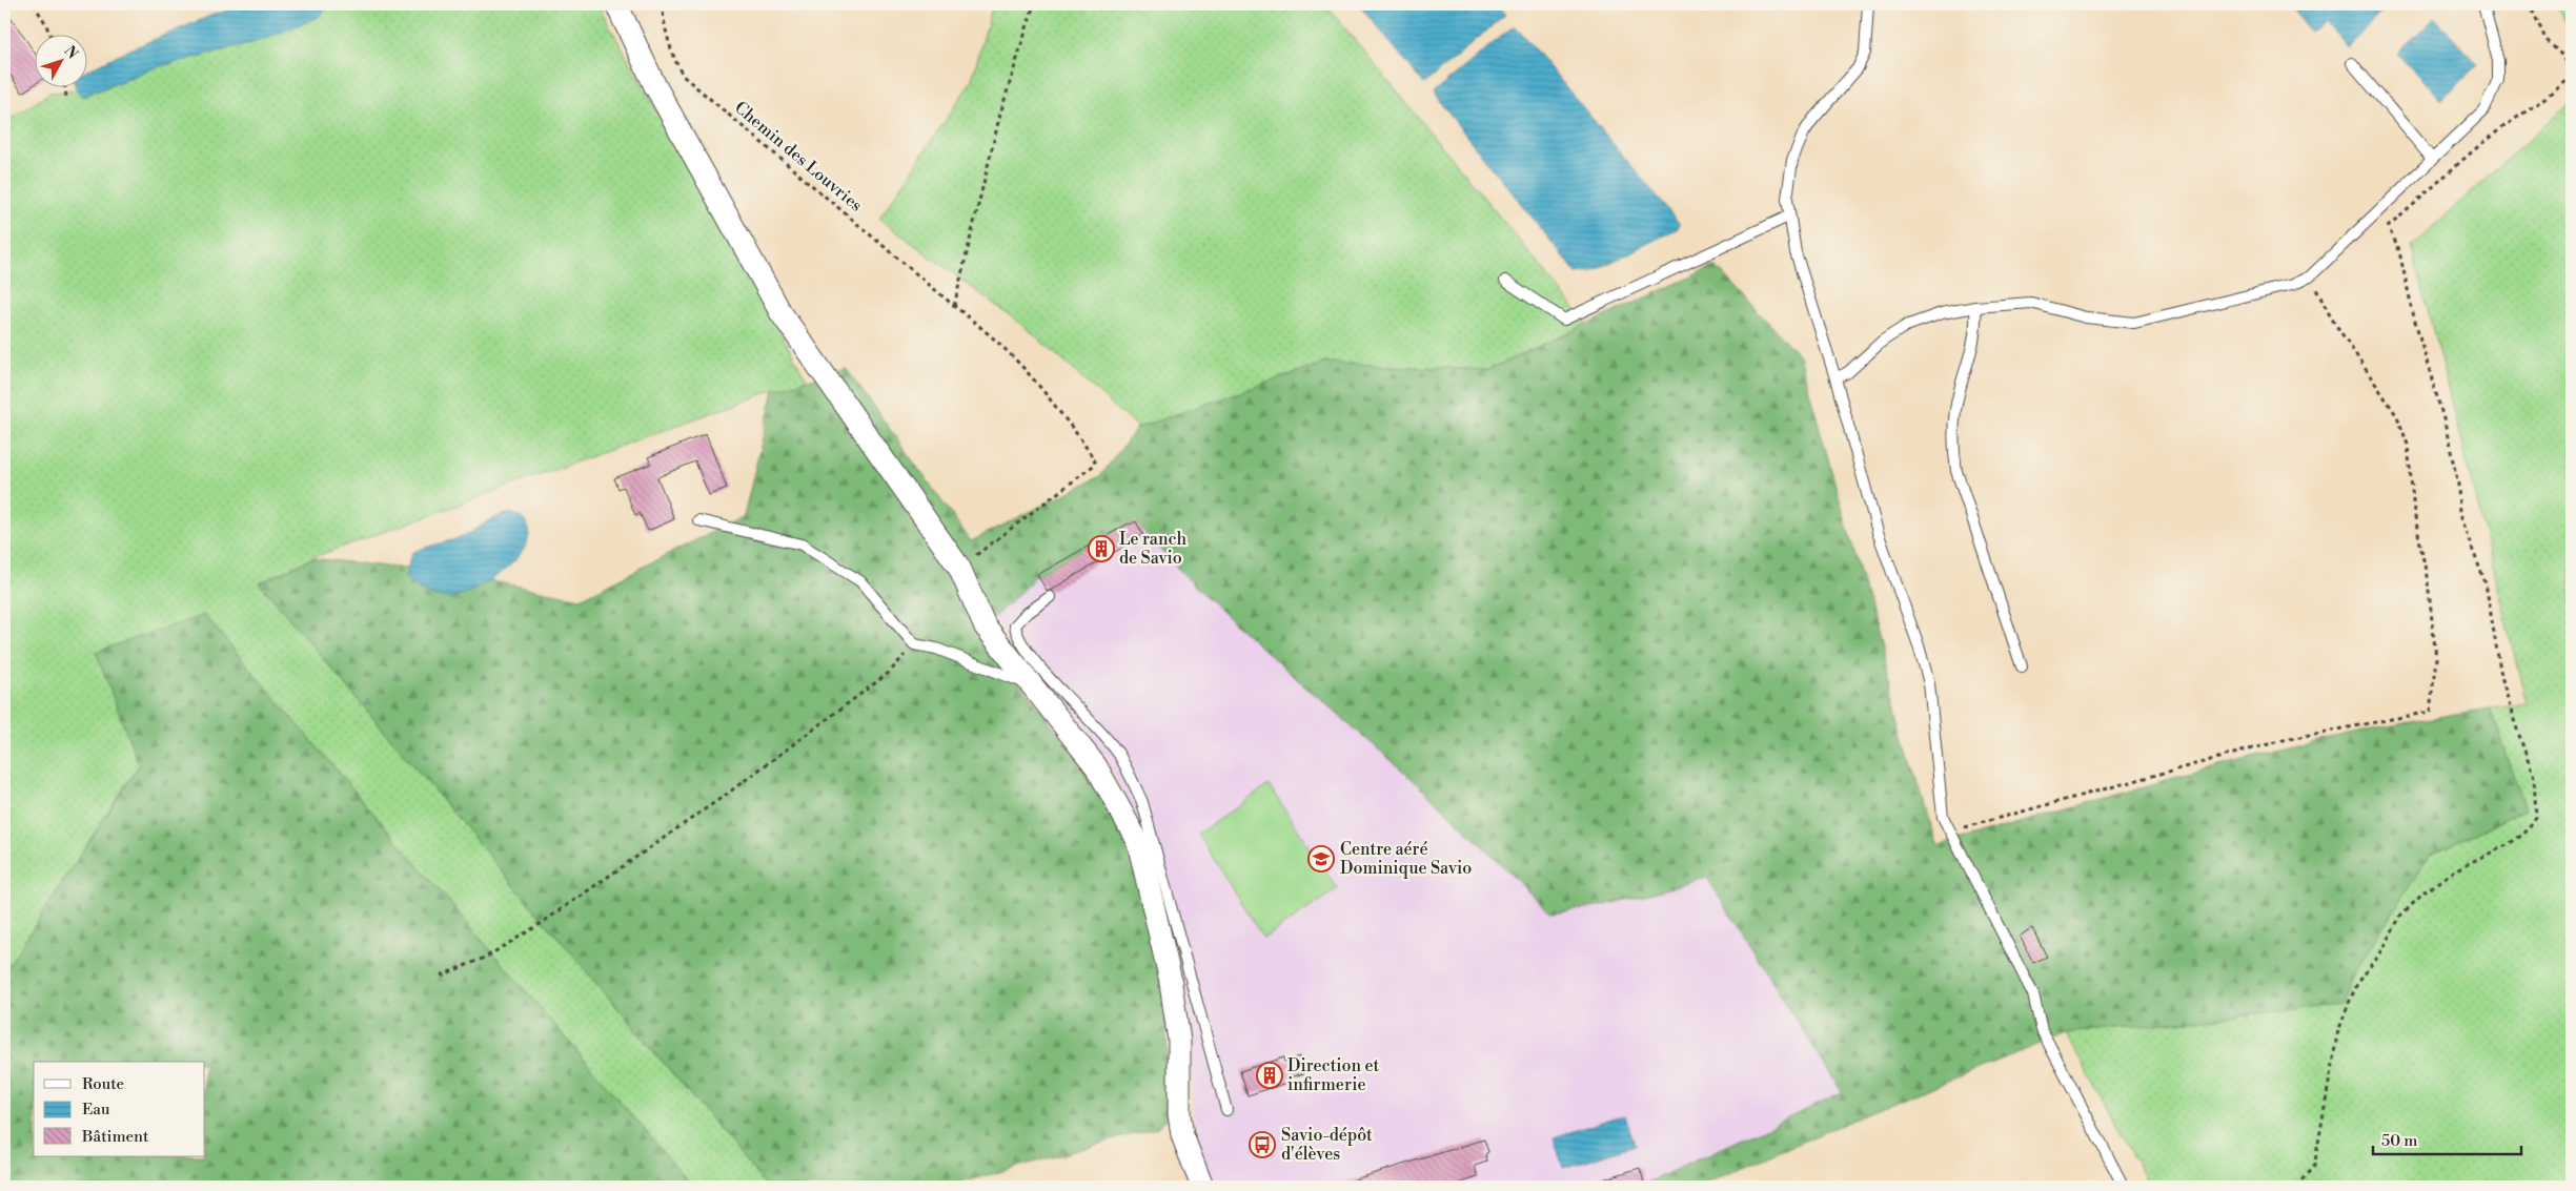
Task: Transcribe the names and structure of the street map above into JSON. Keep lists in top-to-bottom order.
{
  "streets": {
    "path": ["Chemin des Louvries"]
  },
  "places": {
    "building": ["Le ranch de Savio", "Direction et infirmerie"],
    "school or university": ["Centre aéré Dominique Savio"],
    "bus stop": ["Savio-dépôt d'élèves"]
  },
  "legend": ["Route", "Eau", "Bâtiment"],
  "scale_bar": "50 m",
  "north": "top right"
}
